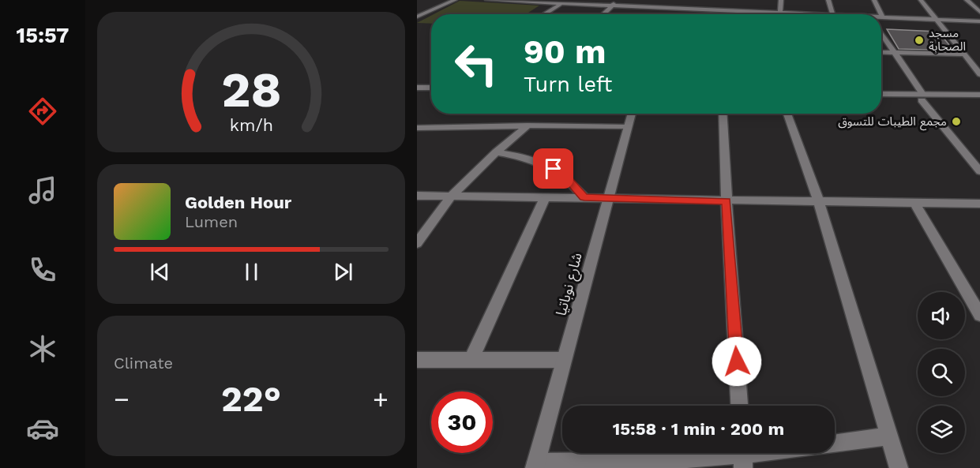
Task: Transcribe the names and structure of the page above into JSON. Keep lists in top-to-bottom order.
{
  "streets": {
    "street": ["شارع نوباتيا"]
  },
  "places": ["مسجد الصحابة", "مجمع الطيبات للتسوق"],
  "page": {
    "tabs": "15:57",
    "turn": ["90 m", "Turn left"],
    "song": ["Golden Hour", "Lumen"],
    "tile": "Climate",
    "heat": ["−", "22°", "+"],
    "limit": "30",
    "trip": "15:58 · 1 min · 200 m",
    "gauge": ["28", "km/h"]
  }
}
